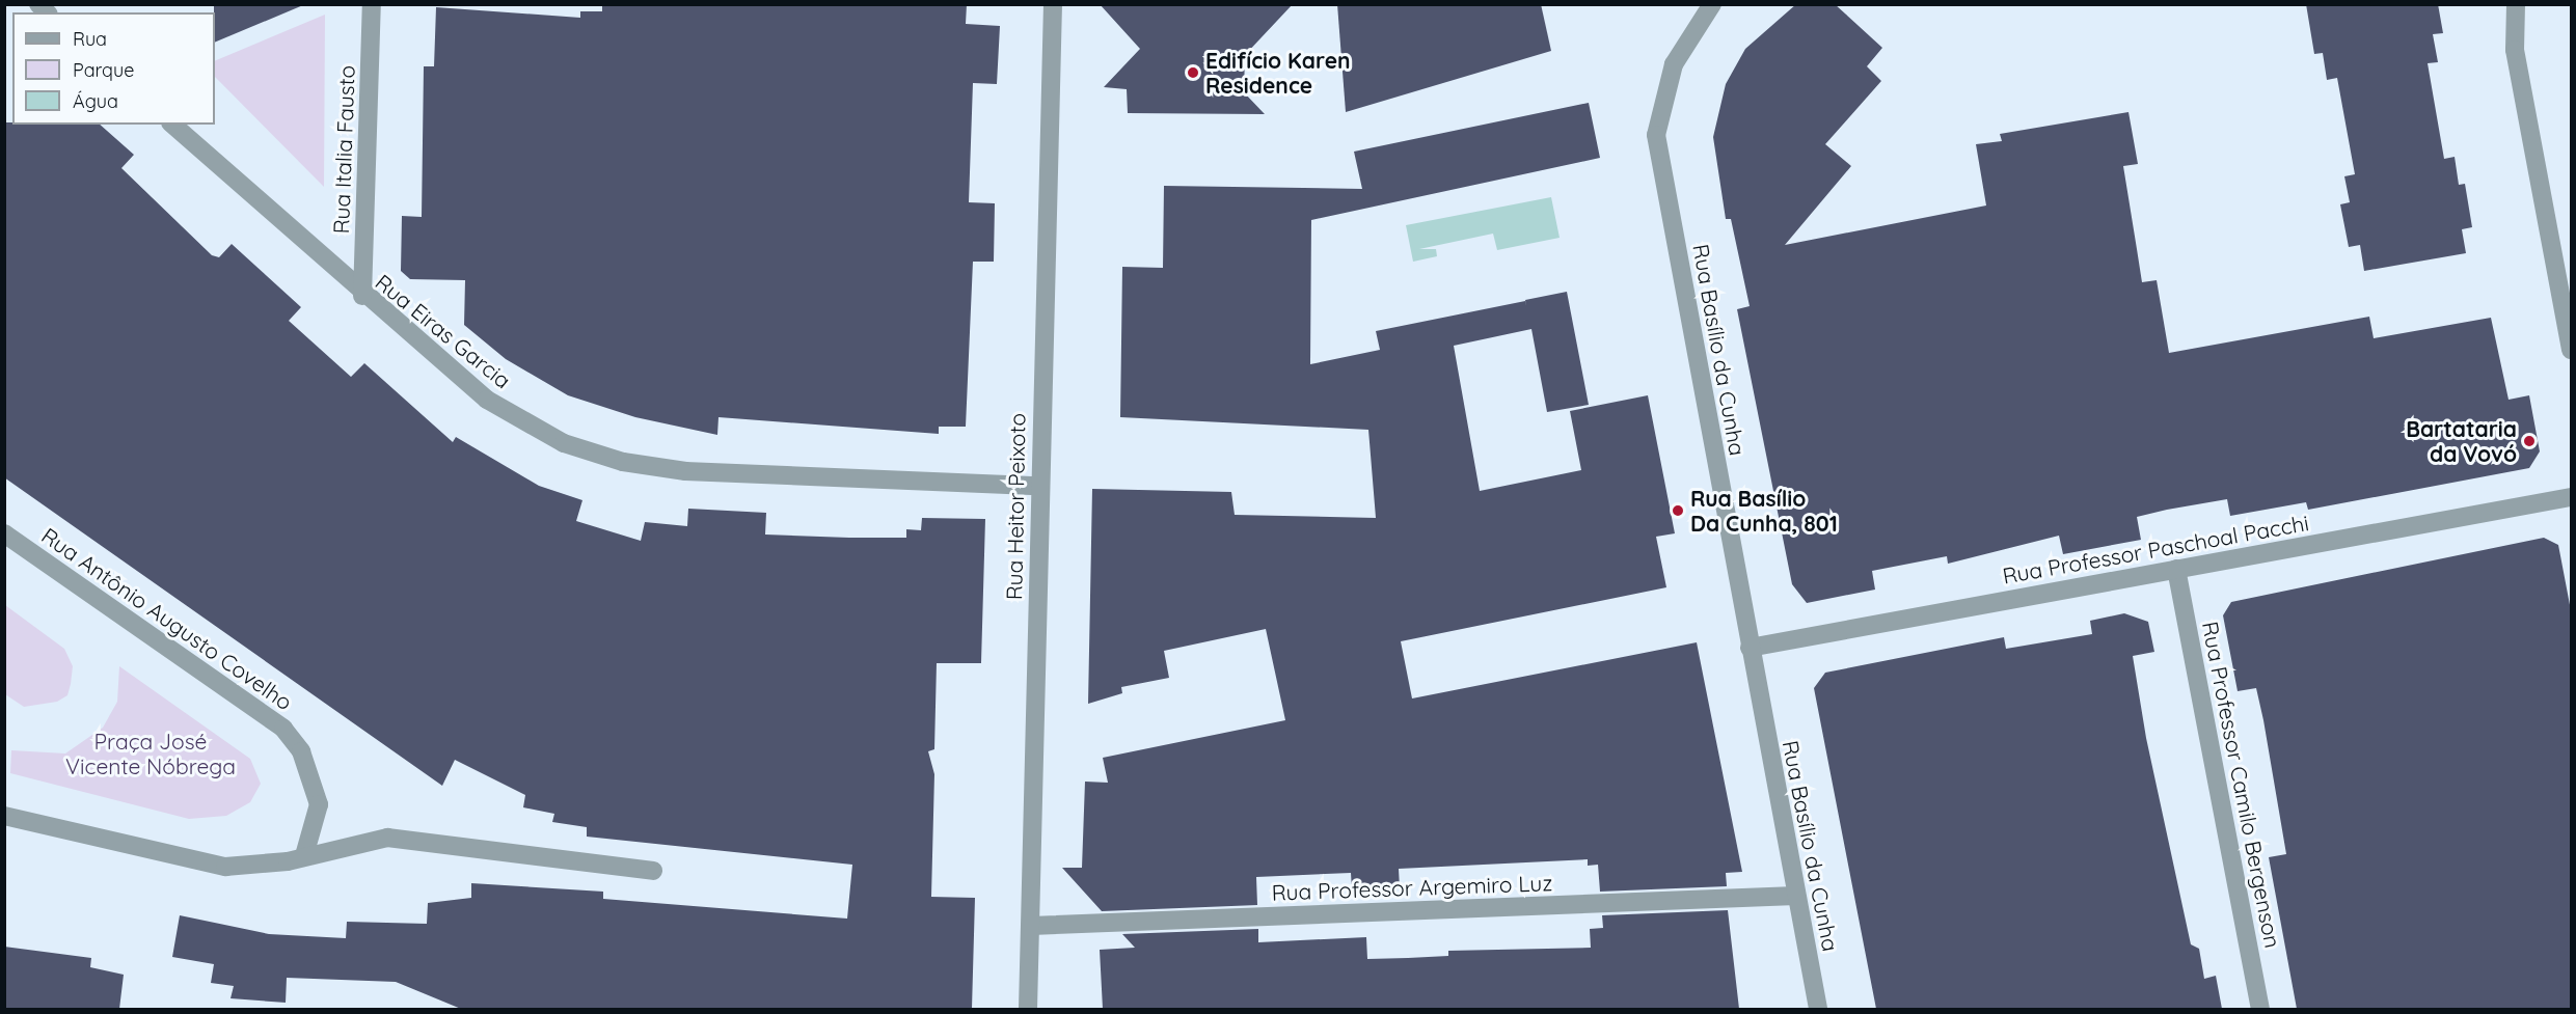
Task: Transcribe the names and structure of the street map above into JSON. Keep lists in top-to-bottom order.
{
  "streets": {
    "street": [
      "Rua Italia Fausto",
      "Rua Eiras Garcia",
      "Rua Basílio da Cunha",
      "Rua Heitor Peixoto",
      "Rua Professor Paschoal Pacchi",
      "Rua Antônio Augusto Covelho",
      "Rua Professor Camilo Bergenson",
      "Rua Professor Argemiro Luz"
    ]
  },
  "crossings": [
    ["Rua Italia Fausto", "Rua Eiras Garcia"],
    ["Rua Eiras Garcia", "Rua Heitor Peixoto"],
    ["Rua Basílio da Cunha", "Rua Professor Paschoal Pacchi"],
    ["Rua Basílio da Cunha", "Rua Professor Argemiro Luz"],
    ["Rua Heitor Peixoto", "Rua Professor Argemiro Luz"],
    ["Rua Professor Paschoal Pacchi", "Rua Professor Camilo Bergenson"]
  ],
  "parks": ["Praça José Vicente Nóbrega"],
  "places": ["Edifício Karen Residence", "Bartataria da Vovó", "Rua Basílio Da Cunha, 801"],
  "legend": ["Rua", "Parque", "Água"]
}
